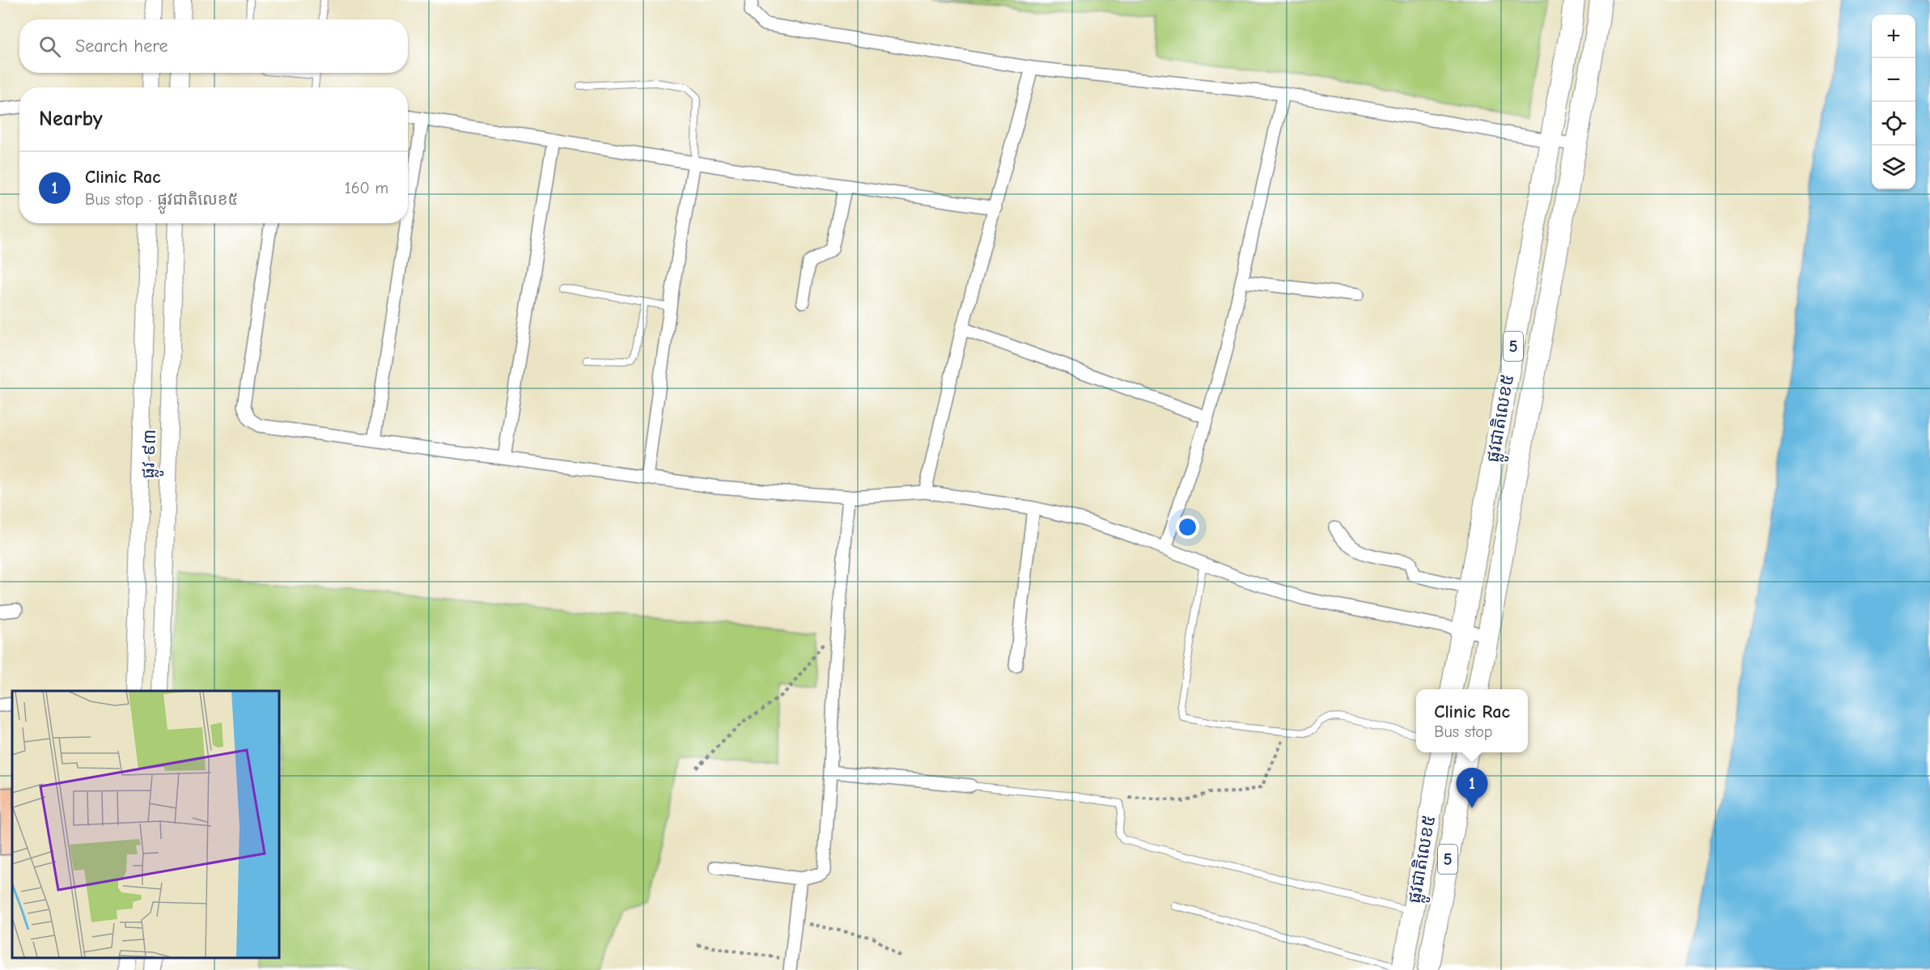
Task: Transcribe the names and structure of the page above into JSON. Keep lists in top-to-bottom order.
{
  "streets": {
    "highway": ["5", "ផ្លូវជាតិលេខ៥"],
    "street": ["ផ្លូវ ៩៣"]
  },
  "page": {
    "map_buttons": ["+", "−"],
    "search": "Search here",
    "heading": "Nearby",
    "list": [
      {
        "mark": "1",
        "name": "Clinic Rac",
        "note": "Bus stop · ផ្លូវជាតិលេខ៥",
        "value": "160 m"
      }
    ],
    "popup": ["Clinic Rac", "Bus stop"],
    "pins": "1"
  }
}
